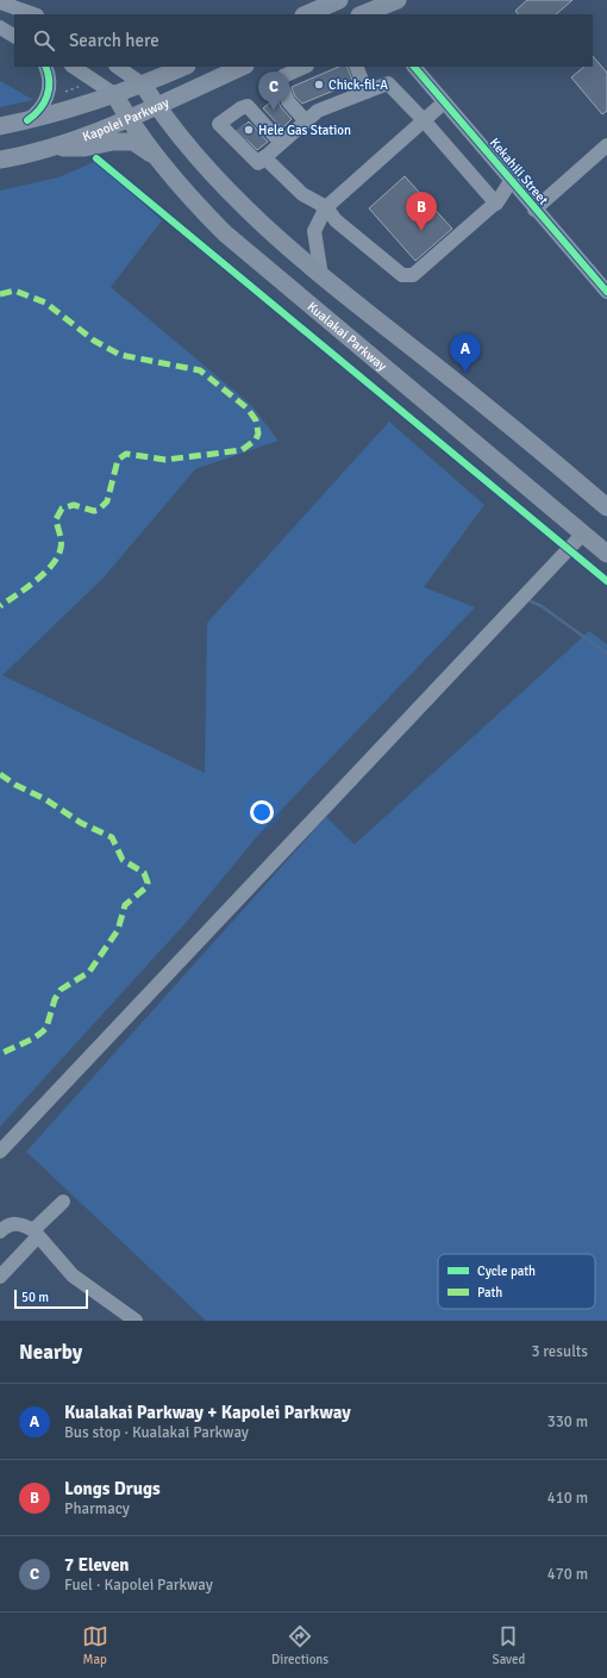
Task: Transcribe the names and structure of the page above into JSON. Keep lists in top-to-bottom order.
{
  "streets": {
    "main road": ["Kapolei Parkway", "Kualakai Parkway"],
    "street": ["Kekahili Street"]
  },
  "crossings": [
    ["Kapolei Parkway", "Kualakai Parkway"]
  ],
  "places": ["Chick-fil-A", "Hele Gas Station"],
  "legend": ["Cycle path", "Path"],
  "scale_bar": "50 m",
  "page": {
    "search": "Search here",
    "pins": ["C", "B", "A"],
    "scale": "50 m",
    "heading": ["Nearby", "3 results"],
    "list": [
      {
        "mark": "A",
        "name": "Kualakai Parkway + Kapolei Parkway",
        "note": "Bus stop · Kualakai Parkway",
        "value": "330 m"
      },
      {
        "mark": "B",
        "name": "Longs Drugs",
        "note": "Pharmacy",
        "value": "410 m"
      },
      {
        "mark": "C",
        "name": "7 Eleven",
        "note": "Fuel · Kapolei Parkway",
        "value": "470 m"
      }
    ],
    "nav": ["Map", "Directions", "Saved"]
  }
}
